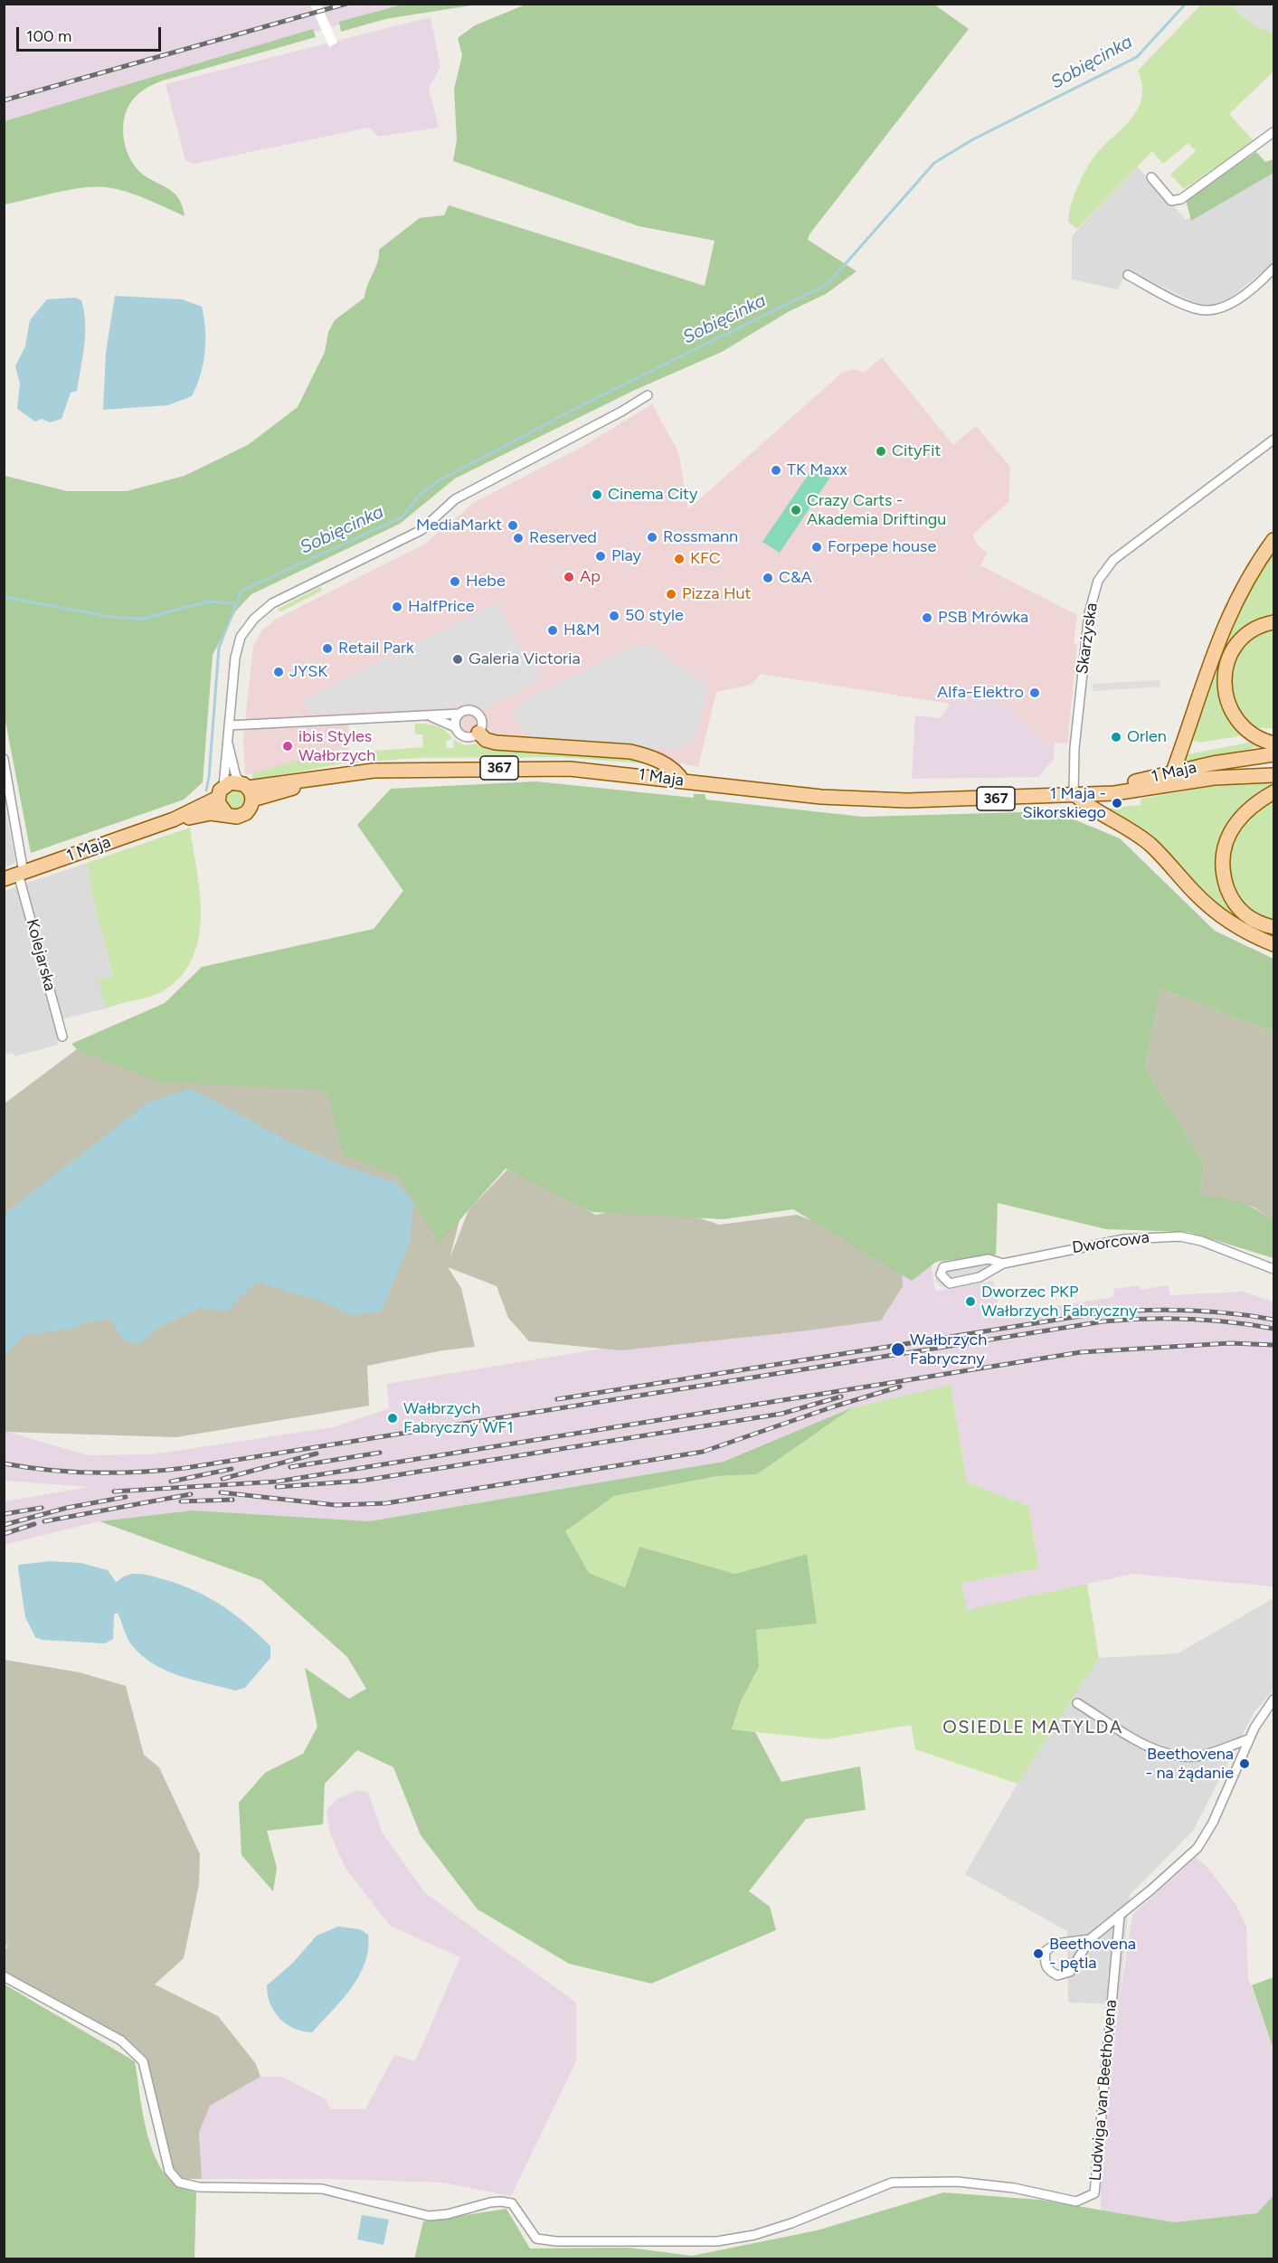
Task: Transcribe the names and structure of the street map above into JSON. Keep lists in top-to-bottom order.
{
  "streets": {
    "main road": ["367", "1 Maja"],
    "street": [
      "Skarżyska",
      "Kolejarska",
      "Dworcowa",
      "Ludwiga van Beethovena"
    ]
  },
  "crossings": [
    ["Skarżyska", "1 Maja"],
    ["367", "1 Maja"],
    ["1 Maja", "Kolejarska"]
  ],
  "districts": ["OSIEDLE MATYLDA"],
  "water": ["Sobięcinka"],
  "places": [
    "CityFit",
    "TK Maxx",
    "Cinema City",
    "Crazy Carts - Akademia Driftingu",
    "MediaMarkt",
    "Rossmann",
    "Reserved",
    "Forpepe house",
    "Play",
    "KFC",
    "Ap",
    "C&A",
    "Hebe",
    "Pizza Hut",
    "HalfPrice",
    "50 style",
    "PSB Mrówka",
    "H&M",
    "Retail Park",
    "Galeria Victoria",
    "JYSK",
    "Alfa-Elektro",
    "Orlen",
    "ibis Styles Wałbrzych",
    "1 Maja - Sikorskiego",
    "Dworzec PKP Wałbrzych Fabryczny",
    "Wałbrzych Fabryczny",
    "Wałbrzych Fabryczny WF1",
    "Beethovena - na żądanie",
    "Beethovena - pętla"
  ],
  "scale_bar": "100 m"
}
